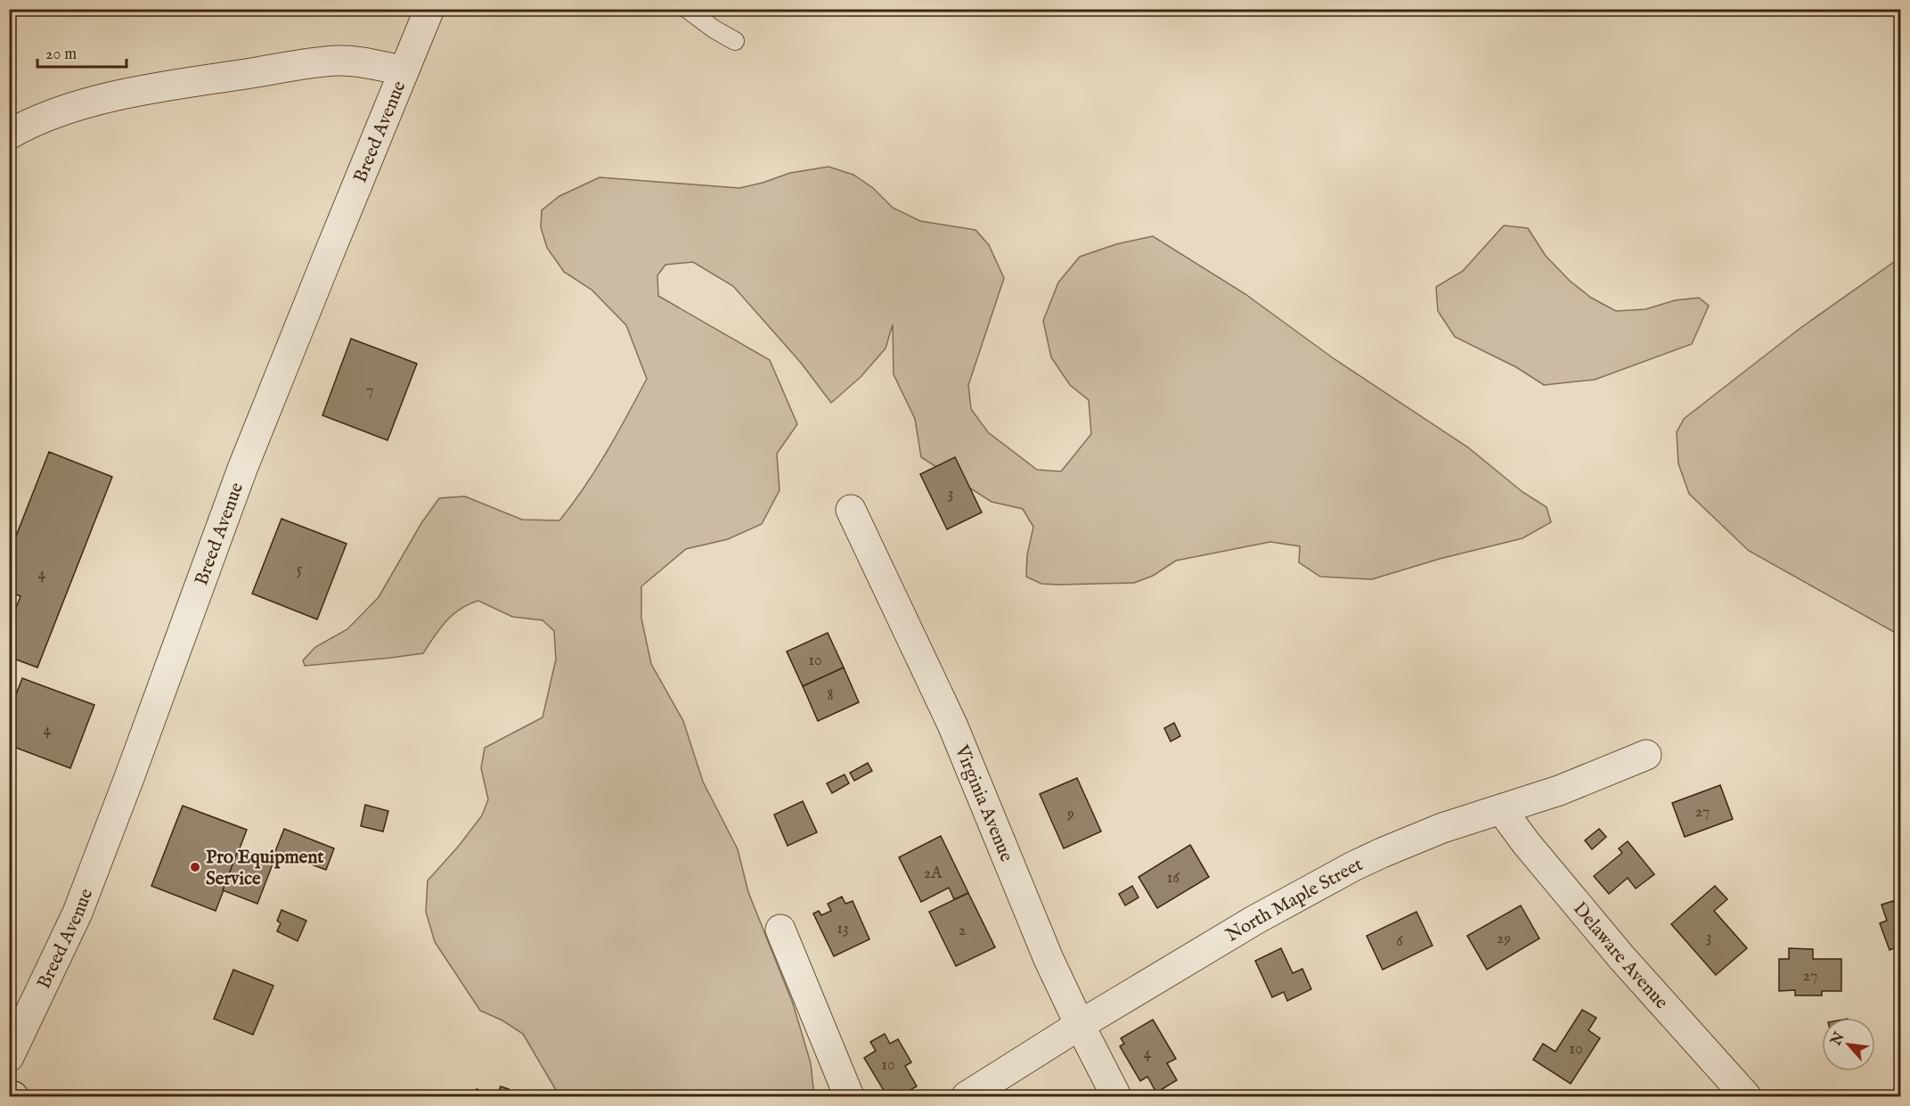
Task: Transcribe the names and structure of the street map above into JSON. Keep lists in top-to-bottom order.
{
  "streets": {
    "street": [
      "Breed Avenue",
      "Virginia Avenue",
      "North Maple Street",
      "Delaware Avenue"
    ]
  },
  "crossings": [
    ["Virginia Avenue", "North Maple Street"],
    ["North Maple Street", "Delaware Avenue"]
  ],
  "places": ["Pro Equipment Service"],
  "house_numbers": [
    "7",
    "3",
    "5",
    "4",
    "10",
    "8",
    "4",
    "27",
    "9",
    "2A",
    "16",
    "13",
    "2",
    "3",
    "29",
    "6",
    "27",
    "10",
    "4",
    "10"
  ],
  "scale_bar": "20 m",
  "north": "top left"
}
